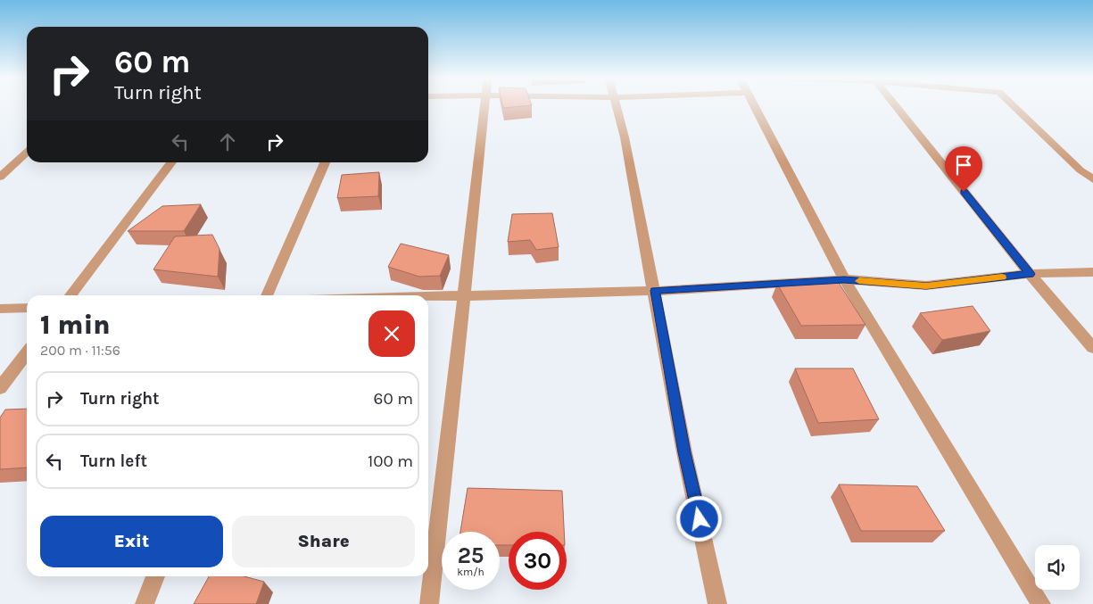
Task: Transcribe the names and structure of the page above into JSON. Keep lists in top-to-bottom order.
{
  "page": {
    "turn": ["60 m", "Turn right"],
    "heading": ["1 min", "200 m · 11:56"],
    "list": [
      {
        "name": "Turn right",
        "value": "60 m"
      },
      {
        "name": "Turn left",
        "value": "100 m"
      }
    ],
    "buttons": ["Exit", "Share"],
    "speed": "25 km/h",
    "limit": "30"
  }
}
